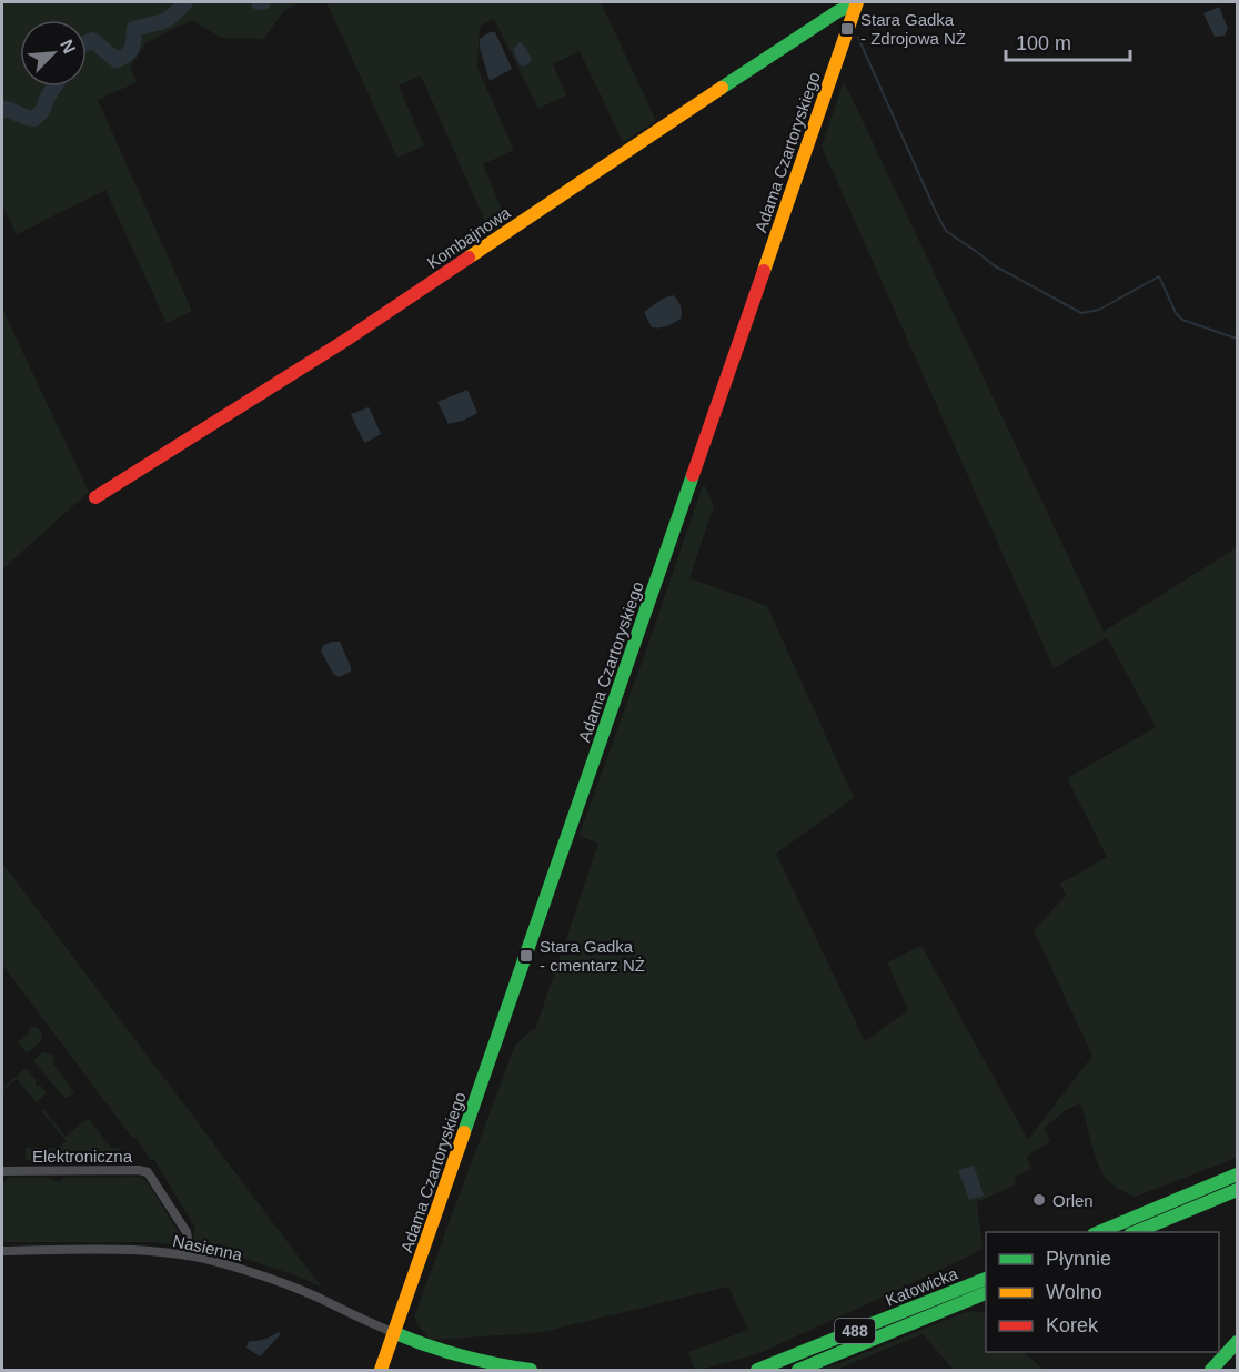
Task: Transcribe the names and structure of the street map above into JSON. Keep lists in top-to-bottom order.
{
  "streets": {
    "street": [
      "Adama Czartoryskiego",
      "Kombajnowa",
      "Elektroniczna",
      "Nasienna",
      "Katowicka",
      "488"
    ]
  },
  "crossings": [
    ["Adama Czartoryskiego", "Kombajnowa"],
    ["Adama Czartoryskiego", "Nasienna"],
    ["Elektroniczna", "Nasienna"]
  ],
  "places": {
    "transit": ["Stara Gadka - Zdrojowa NŻ", "Stara Gadka - cmentarz NŻ"],
    "other": ["Orlen"]
  },
  "legend": ["Płynnie", "Wolno", "Korek"],
  "scale_bar": "100 m",
  "north": "top right"
}
